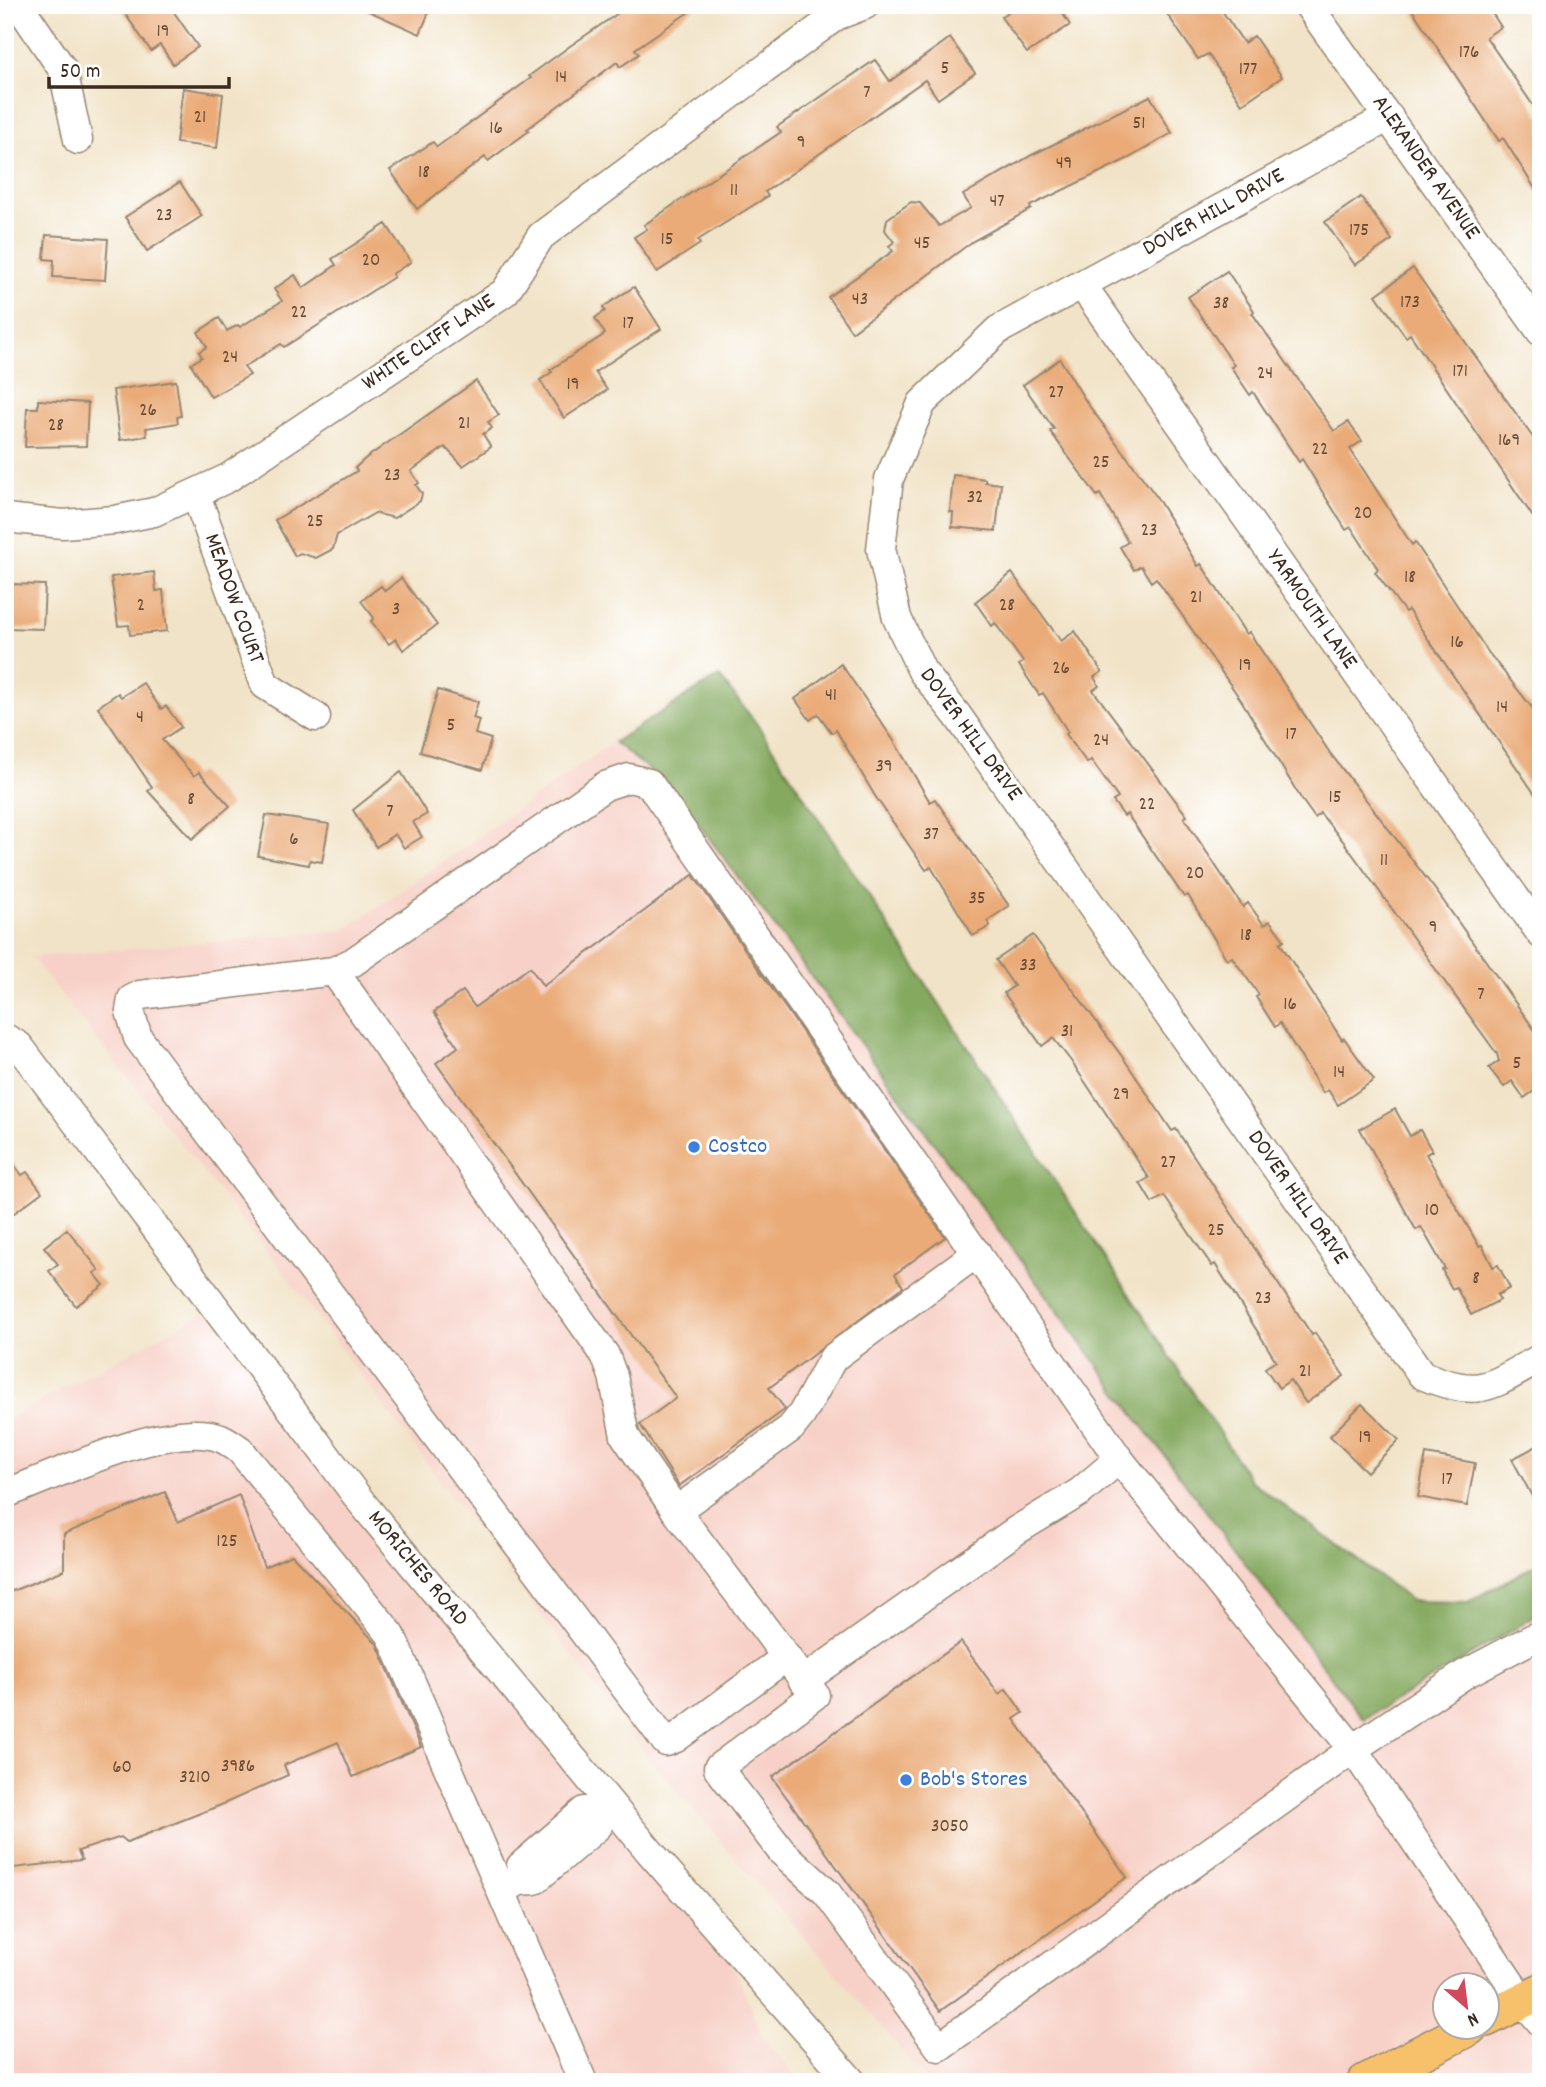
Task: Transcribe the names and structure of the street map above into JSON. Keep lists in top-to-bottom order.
{
  "streets": {
    "street": [
      "ALEXANDER AVENUE",
      "DOVER HILL DRIVE",
      "WHITE CLIFF LANE",
      "MEADOW COURT",
      "YARMOUTH LANE",
      "MORICHES ROAD"
    ]
  },
  "crossings": [
    ["ALEXANDER AVENUE", "DOVER HILL DRIVE"],
    ["DOVER HILL DRIVE", "YARMOUTH LANE"],
    ["WHITE CLIFF LANE", "MEADOW COURT"]
  ],
  "places": ["Costco", "Bob's Stores"],
  "house_numbers": [
    "19",
    "176",
    "5",
    "177",
    "14",
    "7",
    "21",
    "51",
    "16",
    "9",
    "49",
    "18",
    "11",
    "47",
    "23",
    "175",
    "15",
    "45",
    "20",
    "43",
    "173",
    "38",
    "22",
    "17",
    "24",
    "171",
    "24",
    "19",
    "27",
    "26",
    "21",
    "28",
    "169",
    "22",
    "25",
    "23",
    "32",
    "20",
    "25",
    "23",
    "18",
    "21",
    "2",
    "28",
    "3",
    "16",
    "19",
    "26",
    "41",
    "14",
    "4",
    "5",
    "17",
    "24",
    "39",
    "15",
    "8",
    "22",
    "7",
    "37",
    "6",
    "11",
    "20",
    "35",
    "9",
    "18",
    "33",
    "7",
    "16",
    "31",
    "5",
    "14",
    "29",
    "27",
    "10",
    "25",
    "8",
    "23",
    "21",
    "19",
    "17",
    "125",
    "3986",
    "60",
    "3210",
    "3050"
  ],
  "scale_bar": "50 m",
  "north": "bottom right"
}
